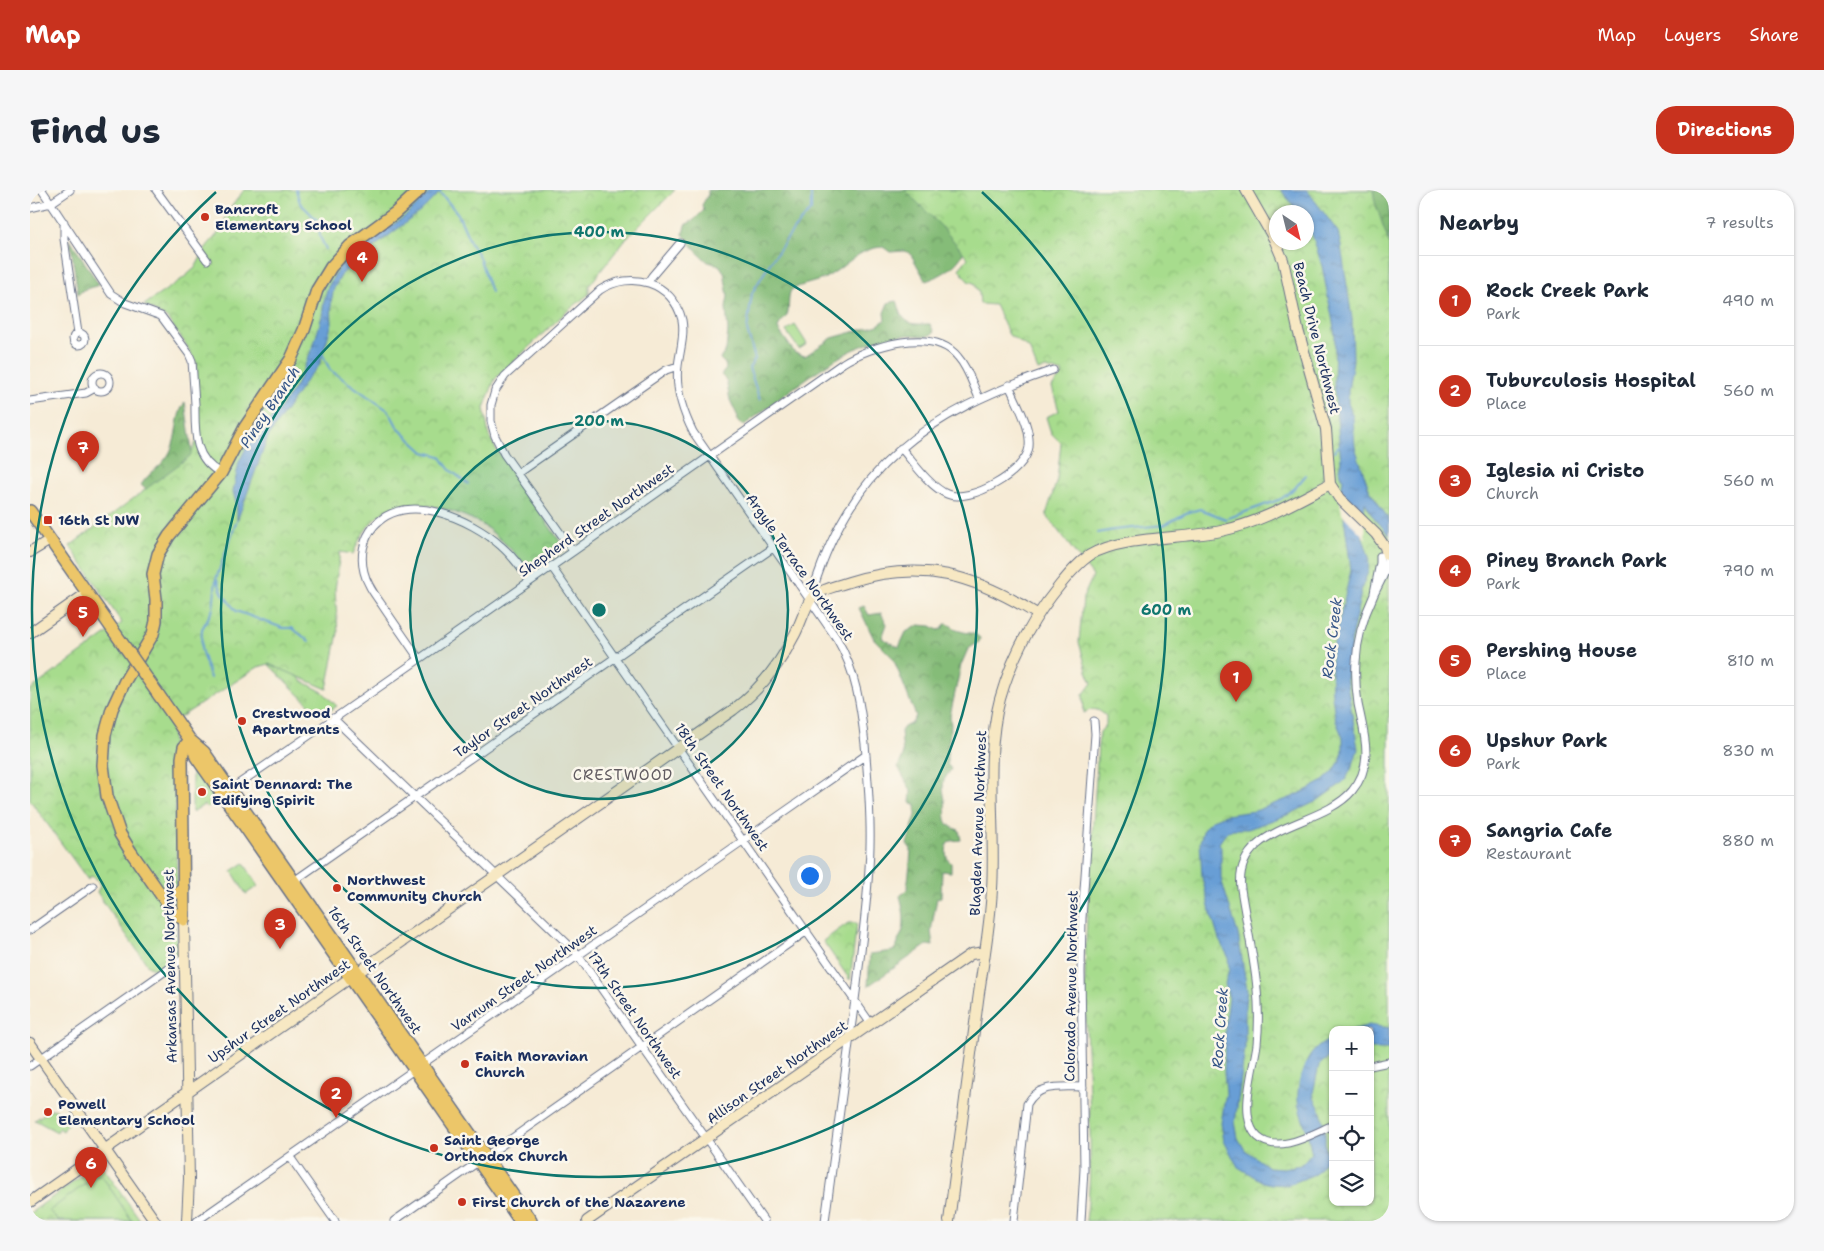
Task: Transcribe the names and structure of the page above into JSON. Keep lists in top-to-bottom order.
{
  "streets": {
    "main road": [
      "Beach Drive Northwest",
      "Blagden Avenue Northwest",
      "Arkansas Avenue Northwest",
      "16th Street Northwest",
      "Upshur Street Northwest",
      "Allison Street Northwest"
    ],
    "street": [
      "Shepherd Street Northwest",
      "Argyle Terrace Northwest",
      "Taylor Street Northwest",
      "18th Street Northwest",
      "Varnum Street Northwest",
      "Colorado Avenue Northwest",
      "17th Street Northwest"
    ]
  },
  "crossings": [
    ["Beach Drive Northwest", "Blagden Avenue Northwest"],
    ["Shepherd Street Northwest", "Argyle Terrace Northwest"],
    ["Shepherd Street Northwest", "18th Street Northwest"],
    ["Shepherd Street Northwest", "16th Street Northwest"],
    ["Shepherd Street Northwest", "Upshur Street Northwest"],
    ["Shepherd Street Northwest", "17th Street Northwest"],
    ["Argyle Terrace Northwest", "Taylor Street Northwest"],
    ["Argyle Terrace Northwest", "18th Street Northwest"],
    ["Argyle Terrace Northwest", "Varnum Street Northwest"],
    ["Argyle Terrace Northwest", "Upshur Street Northwest"],
    ["Argyle Terrace Northwest", "Allison Street Northwest"],
    ["Taylor Street Northwest", "18th Street Northwest"],
    ["Taylor Street Northwest", "16th Street Northwest"],
    ["Taylor Street Northwest", "17th Street Northwest"],
    ["18th Street Northwest", "Varnum Street Northwest"],
    ["18th Street Northwest", "Upshur Street Northwest"],
    ["18th Street Northwest", "Allison Street Northwest"],
    ["Blagden Avenue Northwest", "Allison Street Northwest"],
    ["Arkansas Avenue Northwest", "16th Street Northwest"],
    ["Arkansas Avenue Northwest", "Upshur Street Northwest"],
    ["16th Street Northwest", "Varnum Street Northwest"],
    ["16th Street Northwest", "Upshur Street Northwest"],
    ["Varnum Street Northwest", "17th Street Northwest"],
    ["Upshur Street Northwest", "17th Street Northwest"],
    ["17th Street Northwest", "Allison Street Northwest"]
  ],
  "districts": ["CRESTWOOD"],
  "water": ["Piney Branch", "Rock Creek"],
  "places": {
    "other": [
      "Bancroft Elementary School",
      "Crestwood Apartments",
      "Saint Dennard: The Edifying Spirit",
      "Northwest Community Church",
      "Faith Moravian Church",
      "Powell Elementary School",
      "Saint George Orthodox Church",
      "First Church of the Nazarene"
    ],
    "transit": ["16th St NW"]
  },
  "north": "bottom right",
  "page": {
    "header": "Map",
    "nav": ["Map", "Layers", "Share"],
    "buttons": "Directions",
    "title": "Find us",
    "heading": ["Nearby", "7 results"],
    "pins": [
      "4",
      "7",
      "5",
      "1",
      "3",
      "2",
      "6"
    ],
    "list": [
      {
        "mark": "1",
        "name": "Rock Creek Park",
        "note": "Park",
        "value": "490 m"
      },
      {
        "mark": "2",
        "name": "Tuburculosis Hospital",
        "note": "Place",
        "value": "560 m"
      },
      {
        "mark": "3",
        "name": "Iglesia ni Cristo",
        "note": "Church",
        "value": "560 m"
      },
      {
        "mark": "4",
        "name": "Piney Branch Park",
        "note": "Park",
        "value": "790 m"
      },
      {
        "mark": "5",
        "name": "Pershing House",
        "note": "Place",
        "value": "810 m"
      },
      {
        "mark": "6",
        "name": "Upshur Park",
        "note": "Park",
        "value": "830 m"
      },
      {
        "mark": "7",
        "name": "Sangria Cafe",
        "note": "Restaurant",
        "value": "880 m"
      }
    ],
    "map_buttons": ["+", "−"]
  },
  "rings": ["400 m", "200 m", "600 m"]
}
